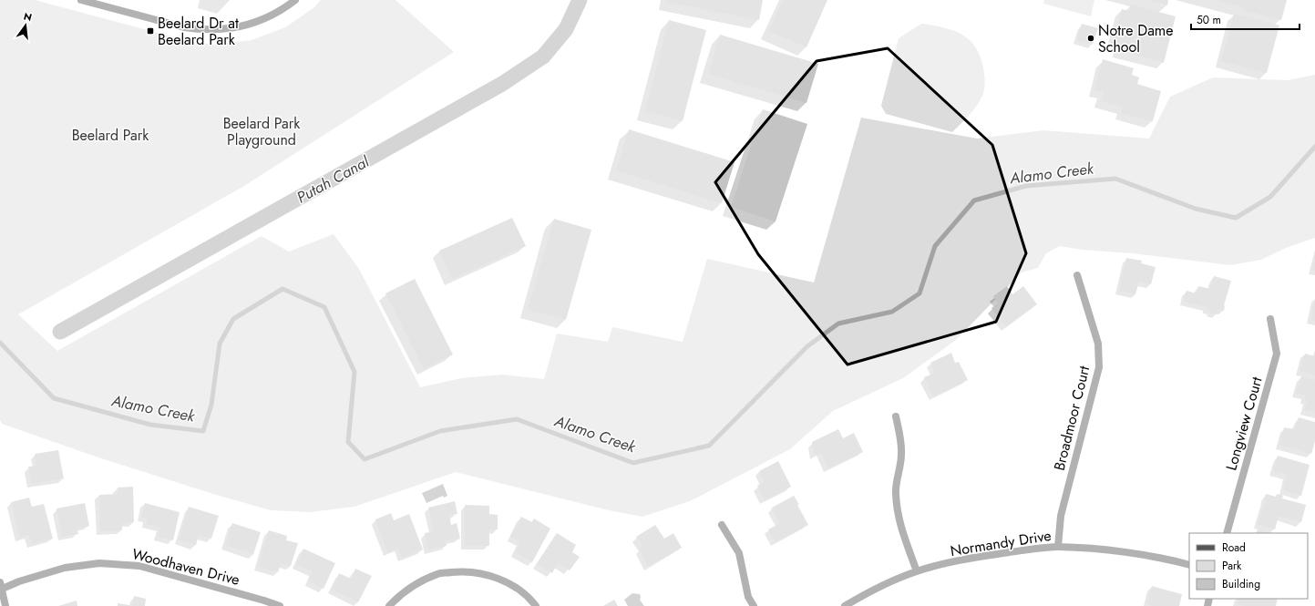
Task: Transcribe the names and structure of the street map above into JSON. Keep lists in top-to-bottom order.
{
  "streets": {
    "street": [
      "Broadmoor Court",
      "Longview Court",
      "Normandy Drive",
      "Woodhaven Drive"
    ]
  },
  "crossings": [
    ["Broadmoor Court", "Normandy Drive"]
  ],
  "water": ["Alamo Creek", "Putah Canal"],
  "parks": ["Beelard Park Playground", "Beelard Park"],
  "places": {
    "transit": ["Beelard Dr at Beelard Park"],
    "other": ["Notre Dame School"]
  },
  "legend": ["Road", "Park", "Building"],
  "scale_bar": "50 m",
  "north": "top"
}
